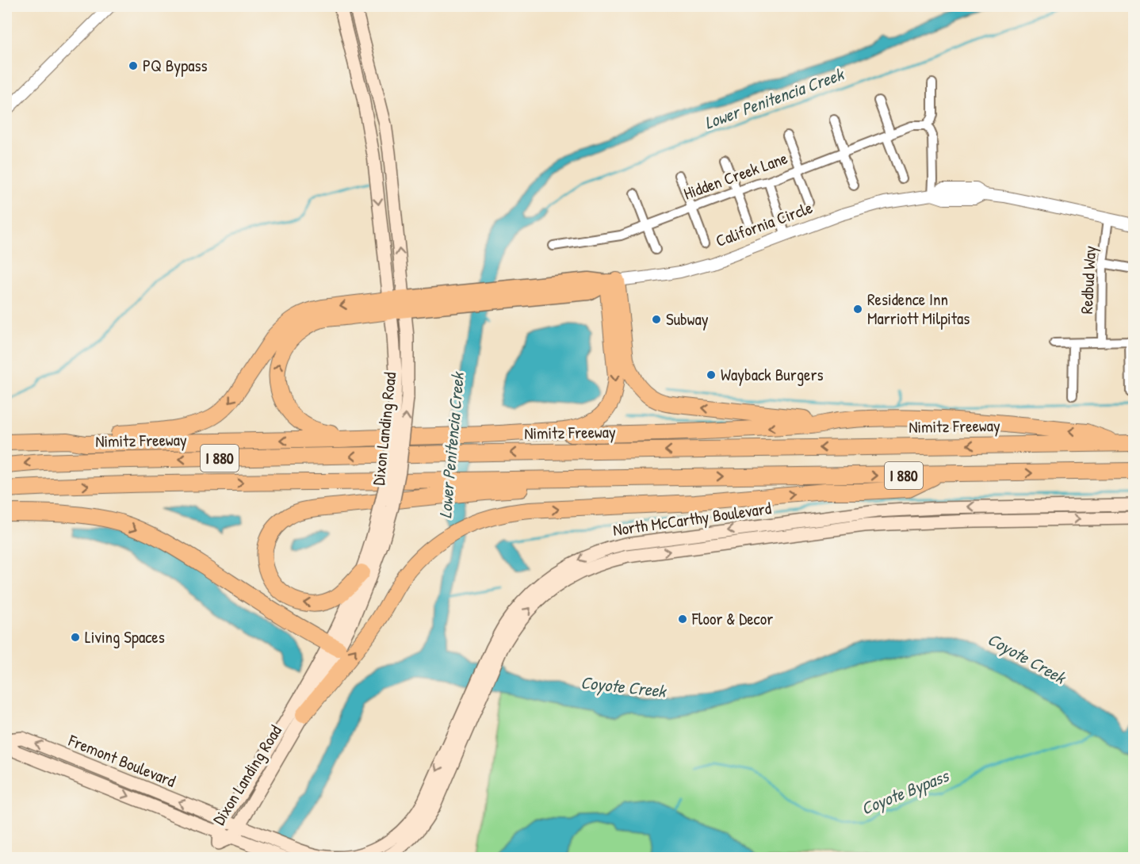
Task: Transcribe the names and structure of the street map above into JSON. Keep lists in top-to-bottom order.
{
  "streets": {
    "highway": ["California Circle", "Nimitz Freeway", "I 880"],
    "main road": ["Dixon Landing Road", "North McCarthy Boulevard", "Fremont Boulevard"],
    "street": ["Hidden Creek Lane", "Redbud Way"]
  },
  "crossings": [
    ["California Circle", "Redbud Way"],
    ["California Circle", "Dixon Landing Road"],
    ["Dixon Landing Road", "North McCarthy Boulevard"],
    ["Dixon Landing Road", "Fremont Boulevard"],
    ["North McCarthy Boulevard", "Fremont Boulevard"]
  ],
  "water": ["Lower Penitencia Creek", "Coyote Creek", "Coyote Bypass"],
  "places": [
    "PQ Bypass",
    "Residence Inn Marriott Milpitas",
    "Subway",
    "Wayback Burgers",
    "Floor & Decor",
    "Living Spaces"
  ]
}
